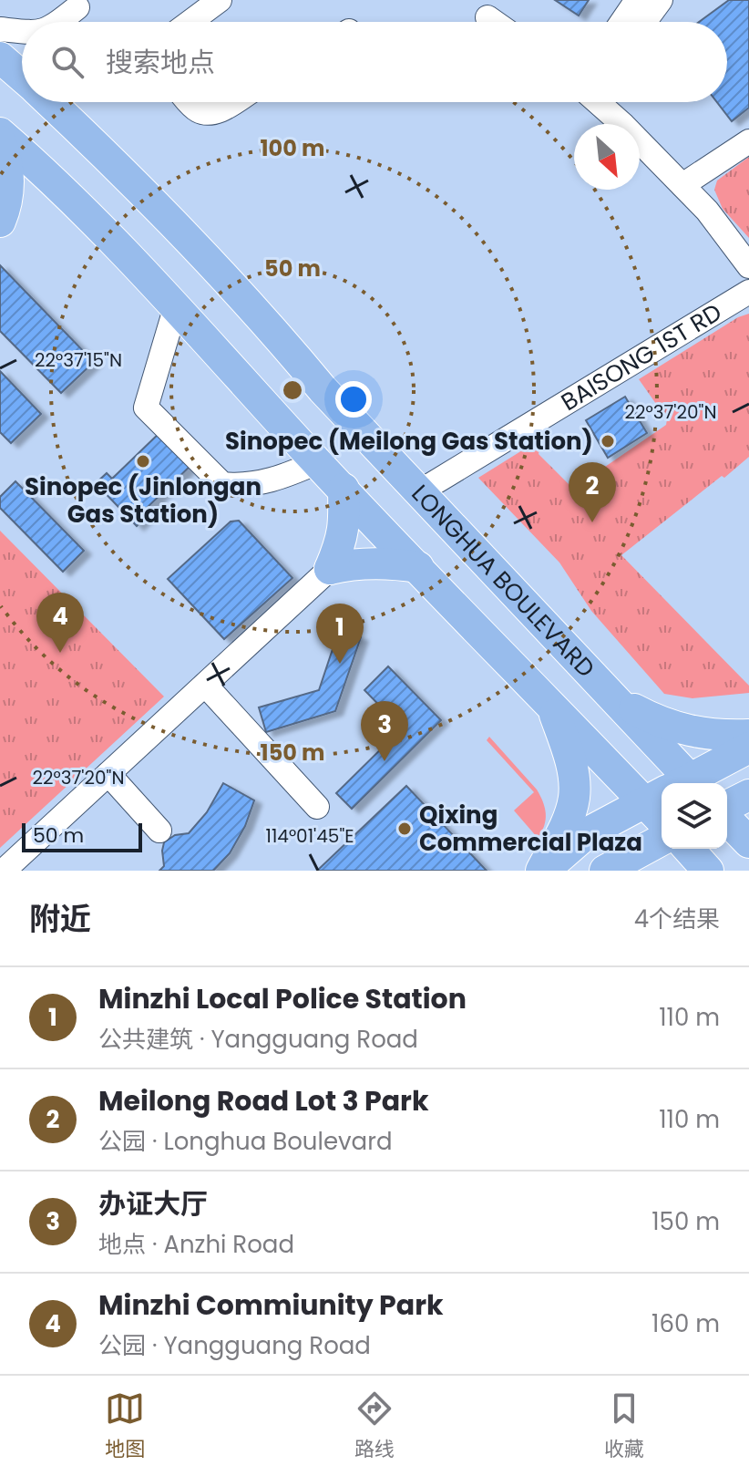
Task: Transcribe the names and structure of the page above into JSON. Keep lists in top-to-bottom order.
{
  "streets": {
    "main road": ["LONGHUA BOULEVARD"],
    "street": ["BAISONG 1ST RD"]
  },
  "crossings": [
    ["BAISONG 1ST RD", "LONGHUA BOULEVARD"]
  ],
  "places": ["Sinopec (Meilong Gas Station)", "Sinopec (Jinlongan Gas Station)", "Qixing Commercial Plaza"],
  "scale_bar": "50 m",
  "north": "bottom right",
  "page": {
    "search": "搜索地点",
    "pins": [
      "2",
      "4",
      "1",
      "3"
    ],
    "scale": "50 m",
    "heading": ["附近", "4个结果"],
    "list": [
      {
        "mark": "1",
        "name": "Minzhi Local Police Station",
        "note": "公共建筑 · Yangguang Road",
        "value": "110 m"
      },
      {
        "mark": "2",
        "name": "Meilong Road Lot 3 Park",
        "note": "公园 · Longhua Boulevard",
        "value": "110 m"
      },
      {
        "mark": "3",
        "name": "办证大厅",
        "note": "地点 · Anzhi Road",
        "value": "150 m"
      },
      {
        "mark": "4",
        "name": "Minzhi Commiunity Park",
        "note": "公园 · Yangguang Road",
        "value": "160 m"
      }
    ],
    "nav": ["地图", "路线", "收藏"]
  },
  "coordinates": ["22°37'15\"N", "22°37'20\"N", "114°01'45\"E"],
  "rings": ["100 m", "50 m", "150 m"]
}
